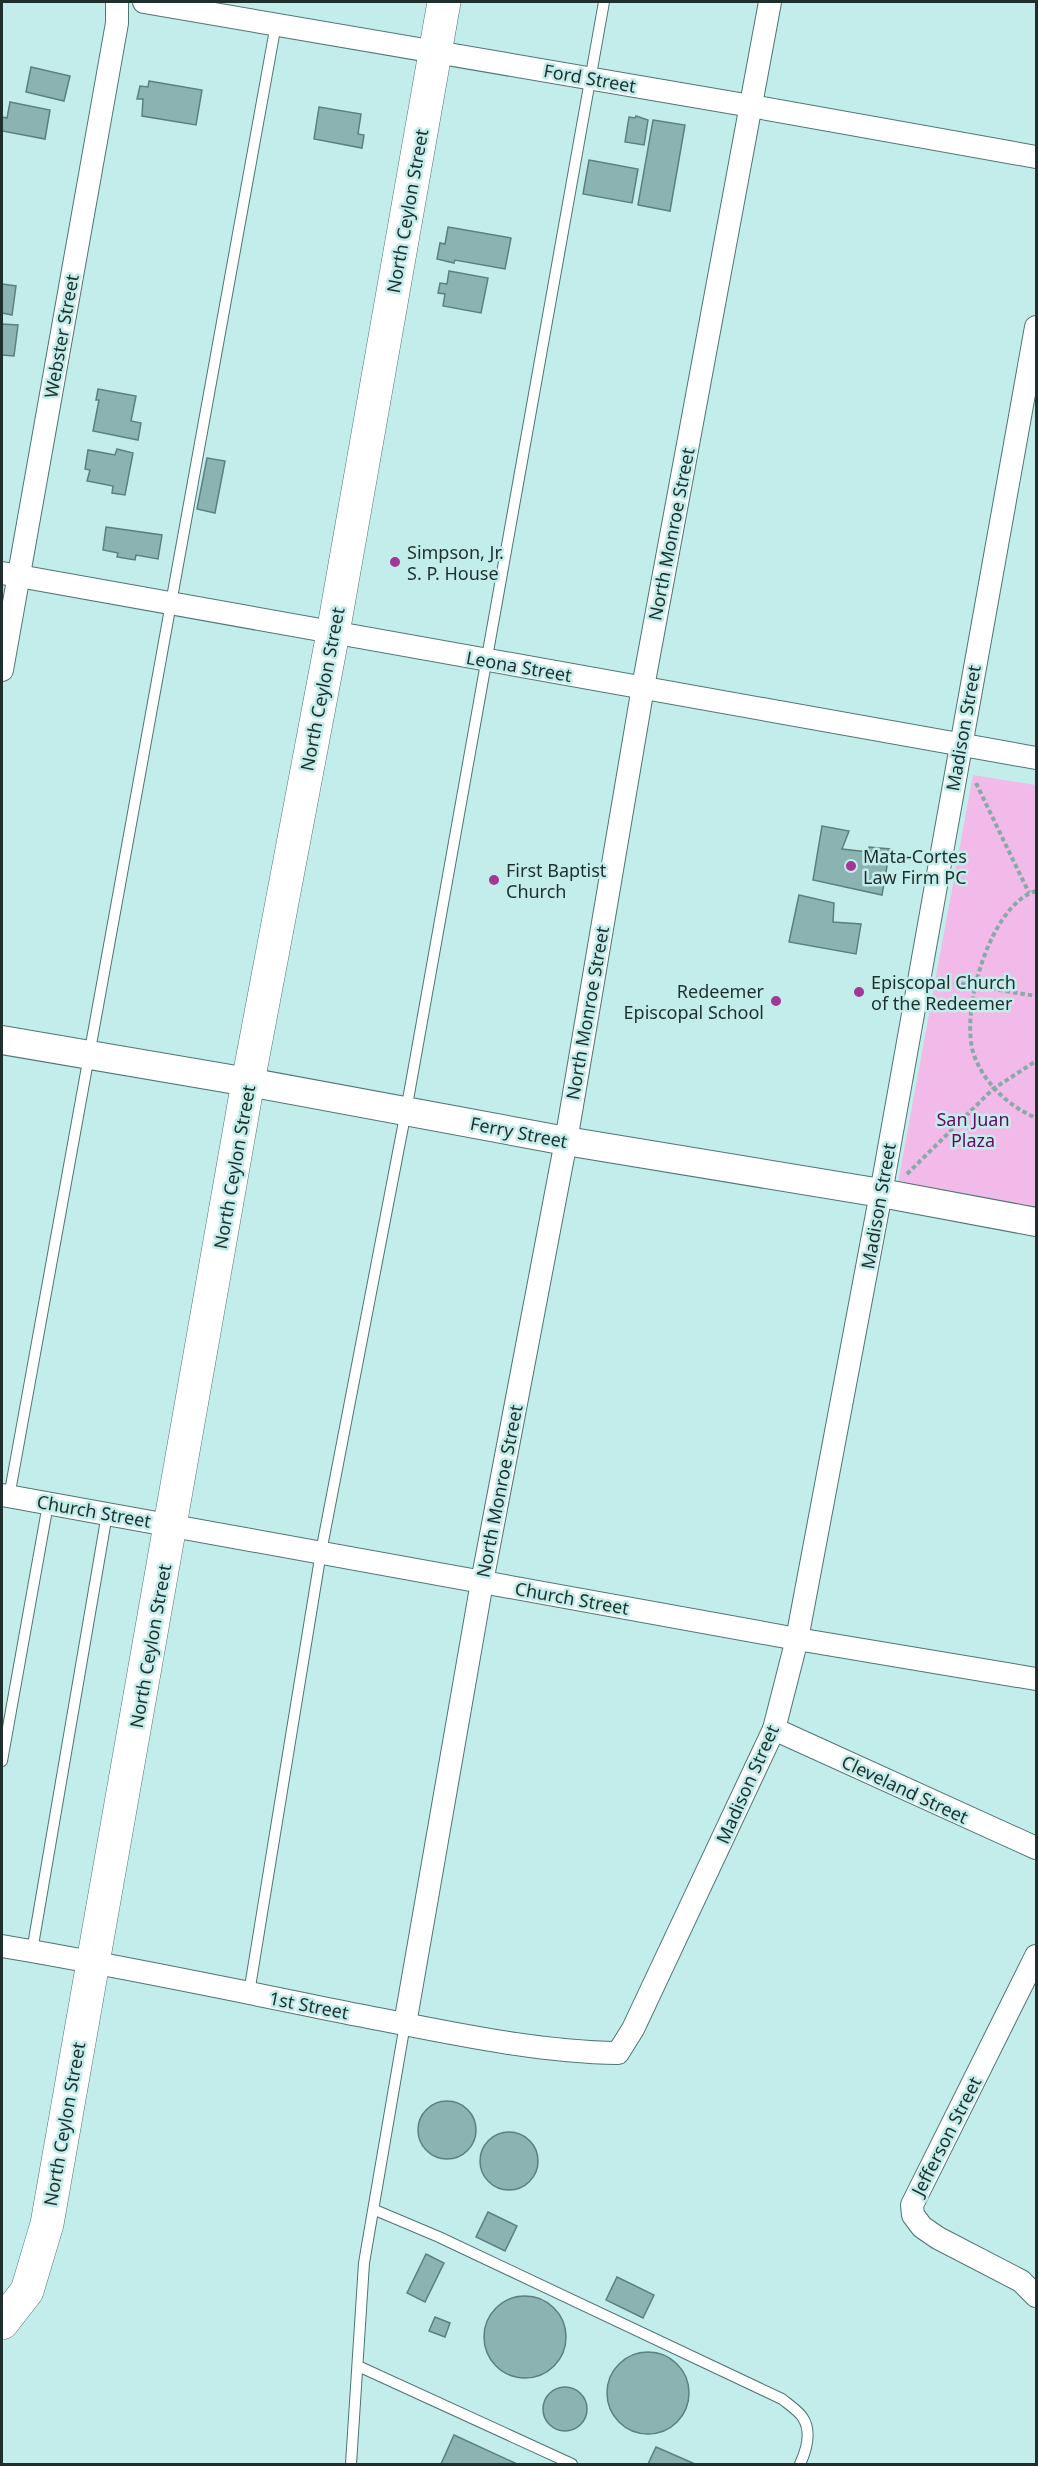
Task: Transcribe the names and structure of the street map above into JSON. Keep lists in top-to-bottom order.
{
  "streets": {
    "main road": ["North Ceylon Street"],
    "street": [
      "Ford Street",
      "Webster Street",
      "North Monroe Street",
      "Leona Street",
      "Madison Street",
      "Ferry Street",
      "Church Street",
      "Cleveland Street",
      "1st Street",
      "Jefferson Street"
    ]
  },
  "crossings": [
    ["Ford Street", "North Ceylon Street"],
    ["Ford Street", "North Monroe Street"],
    ["North Ceylon Street", "Leona Street"],
    ["North Ceylon Street", "Ferry Street"],
    ["North Ceylon Street", "Church Street"],
    ["North Ceylon Street", "1st Street"],
    ["Webster Street", "Leona Street"],
    ["North Monroe Street", "Leona Street"],
    ["North Monroe Street", "Ferry Street"],
    ["North Monroe Street", "Church Street"],
    ["North Monroe Street", "1st Street"],
    ["Leona Street", "Madison Street"],
    ["Madison Street", "Ferry Street"],
    ["Madison Street", "Church Street"],
    ["Madison Street", "Cleveland Street"],
    ["Madison Street", "1st Street"]
  ],
  "parks": ["San Juan Plaza"],
  "places": [
    "Simpson, Jr. S. P. House",
    "Mata-Cortes Law Firm PC",
    "First Baptist Church",
    "Episcopal Church of the Redeemer",
    "Redeemer Episcopal School"
  ]
}
